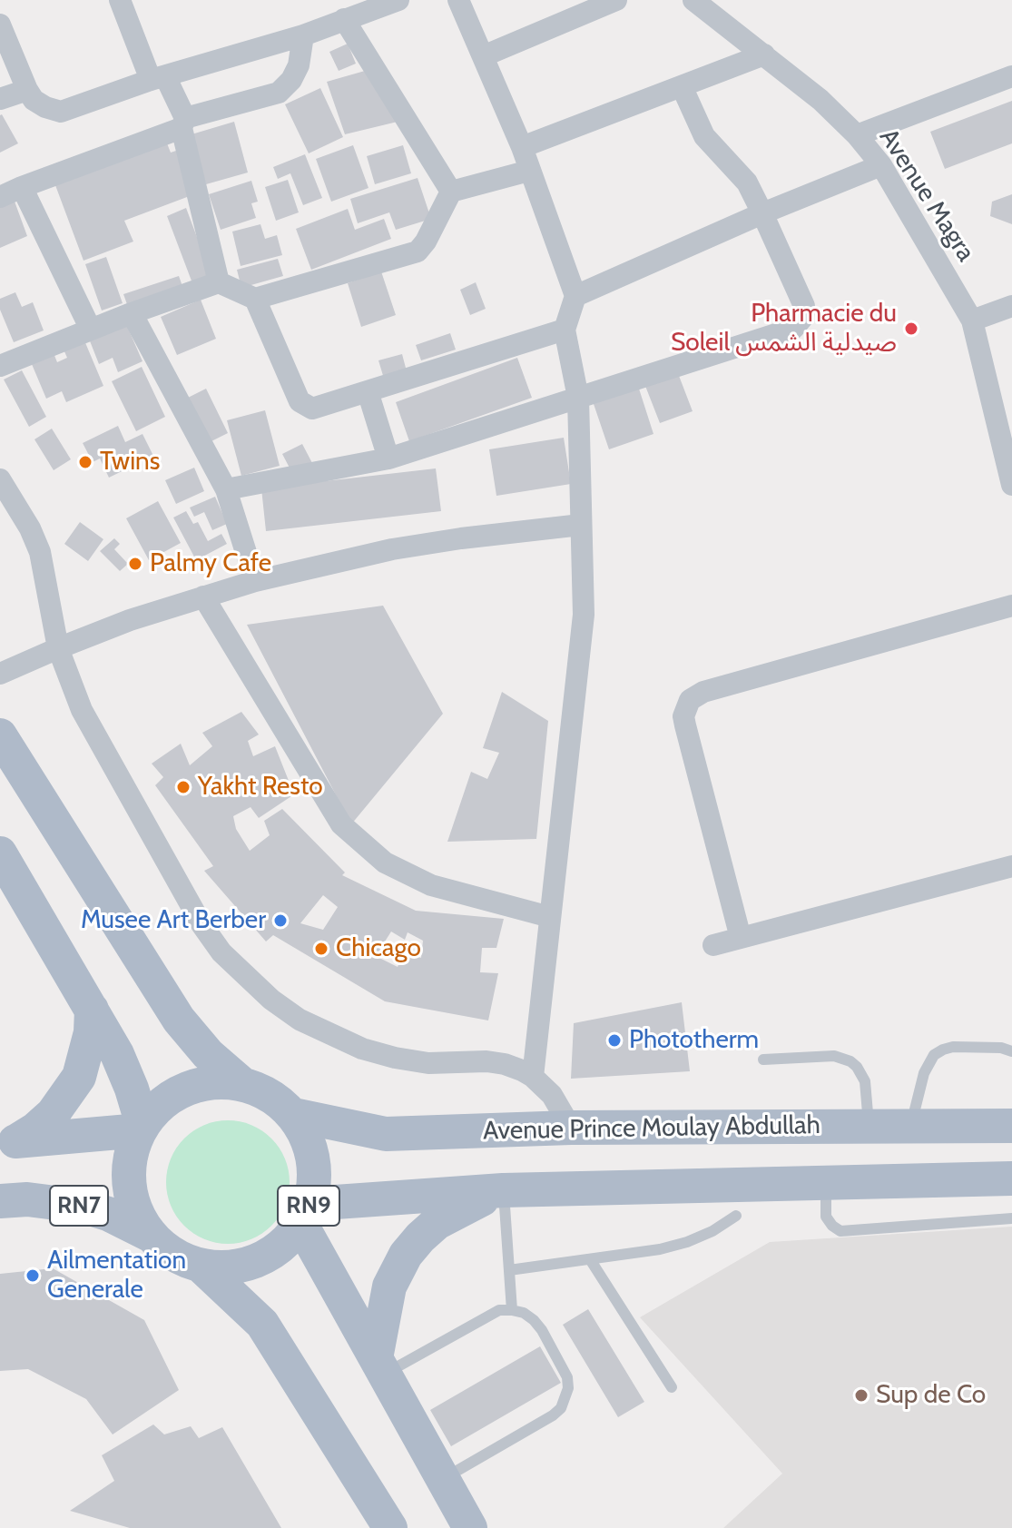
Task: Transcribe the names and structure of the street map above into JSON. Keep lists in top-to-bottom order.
{
  "streets": {
    "main road": ["Avenue Prince Moulay Abdullah", "RN7", "RN9"],
    "street": ["Avenue Magra"]
  },
  "crossings": [
    ["Avenue Prince Moulay Abdullah", "RN7"],
    ["Avenue Prince Moulay Abdullah", "RN9"],
    ["RN7", "RN9"]
  ],
  "places": [
    "Pharmacie du Soleil صيدلية الشمس",
    "Twins",
    "Palmy Cafe",
    "Yakht Resto",
    "Musee Art Berber",
    "Chicago",
    "Phototherm",
    "Ailmentation Generale",
    "Sup de Co"
  ]
}
